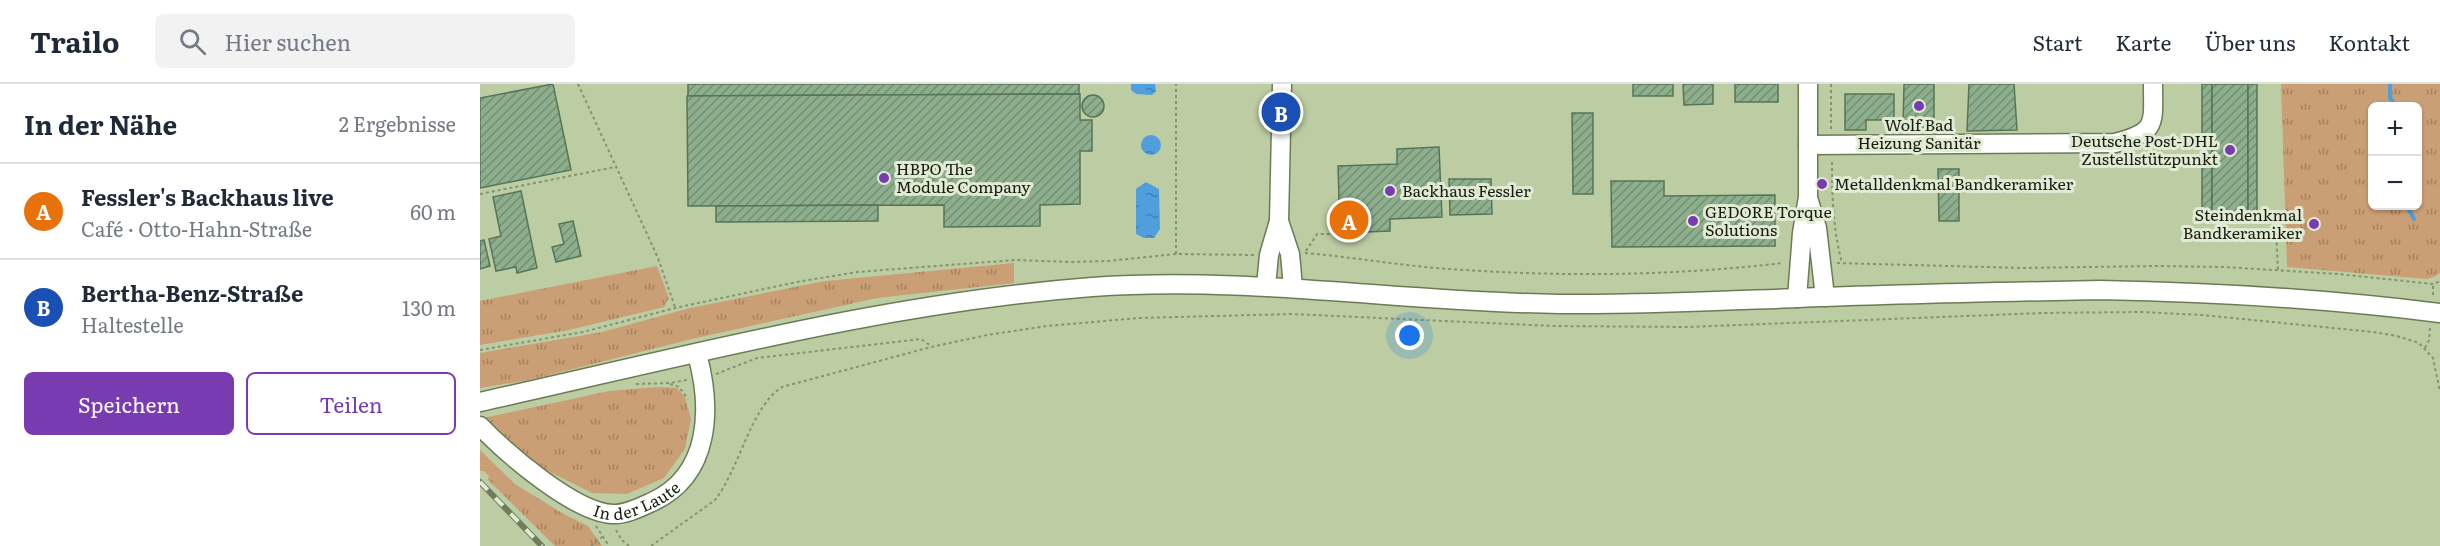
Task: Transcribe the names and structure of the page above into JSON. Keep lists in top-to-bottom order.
{
  "streets": {
    "street": ["In der Laute"]
  },
  "places": [
    "Wolf Bad Heizung Sanitär",
    "Deutsche Post-DHL Zustellstützpunkt",
    "HBPO The Module Company",
    "Metalldenkmal Bandkeramiker",
    "Backhaus Fessler",
    "GEDORE Torque Solutions",
    "Steindenkmal Bandkeramiker"
  ],
  "page": {
    "header": "Trailo",
    "search": "Hier suchen",
    "nav": [
      "Start",
      "Karte",
      "Über uns",
      "Kontakt"
    ],
    "heading": ["In der Nähe", "2 Ergebnisse"],
    "pins": ["B", "A"],
    "map_buttons": ["+", "−"],
    "list": [
      {
        "mark": "A",
        "name": "Fessler's Backhaus live",
        "note": "Café · Otto-Hahn-Straße",
        "value": "60 m"
      },
      {
        "mark": "B",
        "name": "Bertha-Benz-Straße",
        "note": "Haltestelle",
        "value": "130 m"
      }
    ],
    "buttons": ["Speichern", "Teilen"]
  }
}
